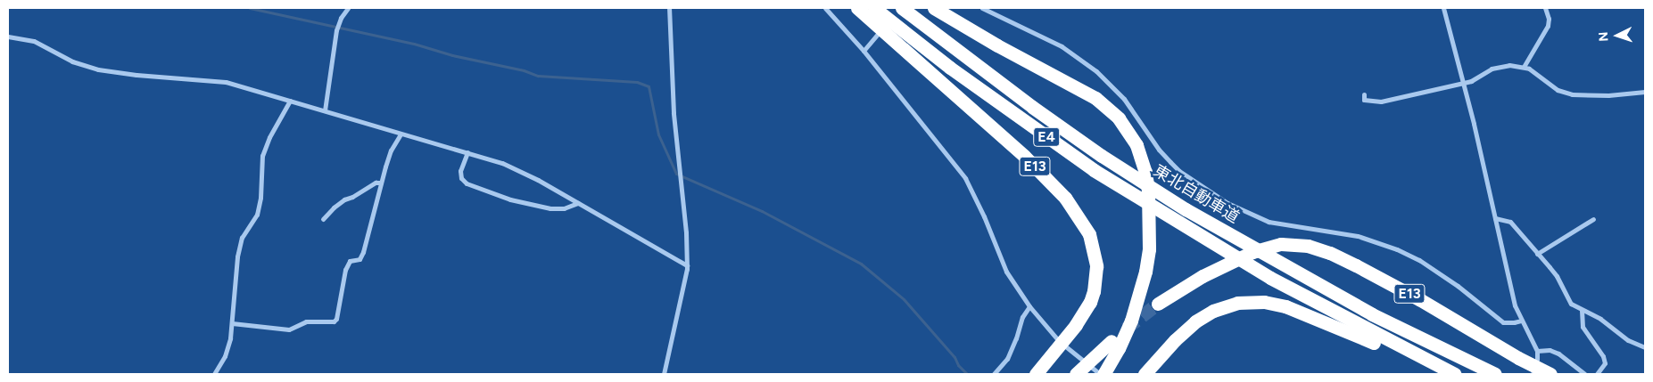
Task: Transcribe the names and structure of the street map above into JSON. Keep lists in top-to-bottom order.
{
  "streets": {
    "highway": ["E4", "E13", "東北自動車道"]
  },
  "crossings": [
    ["E4", "E13"]
  ],
  "north": "left"
}
